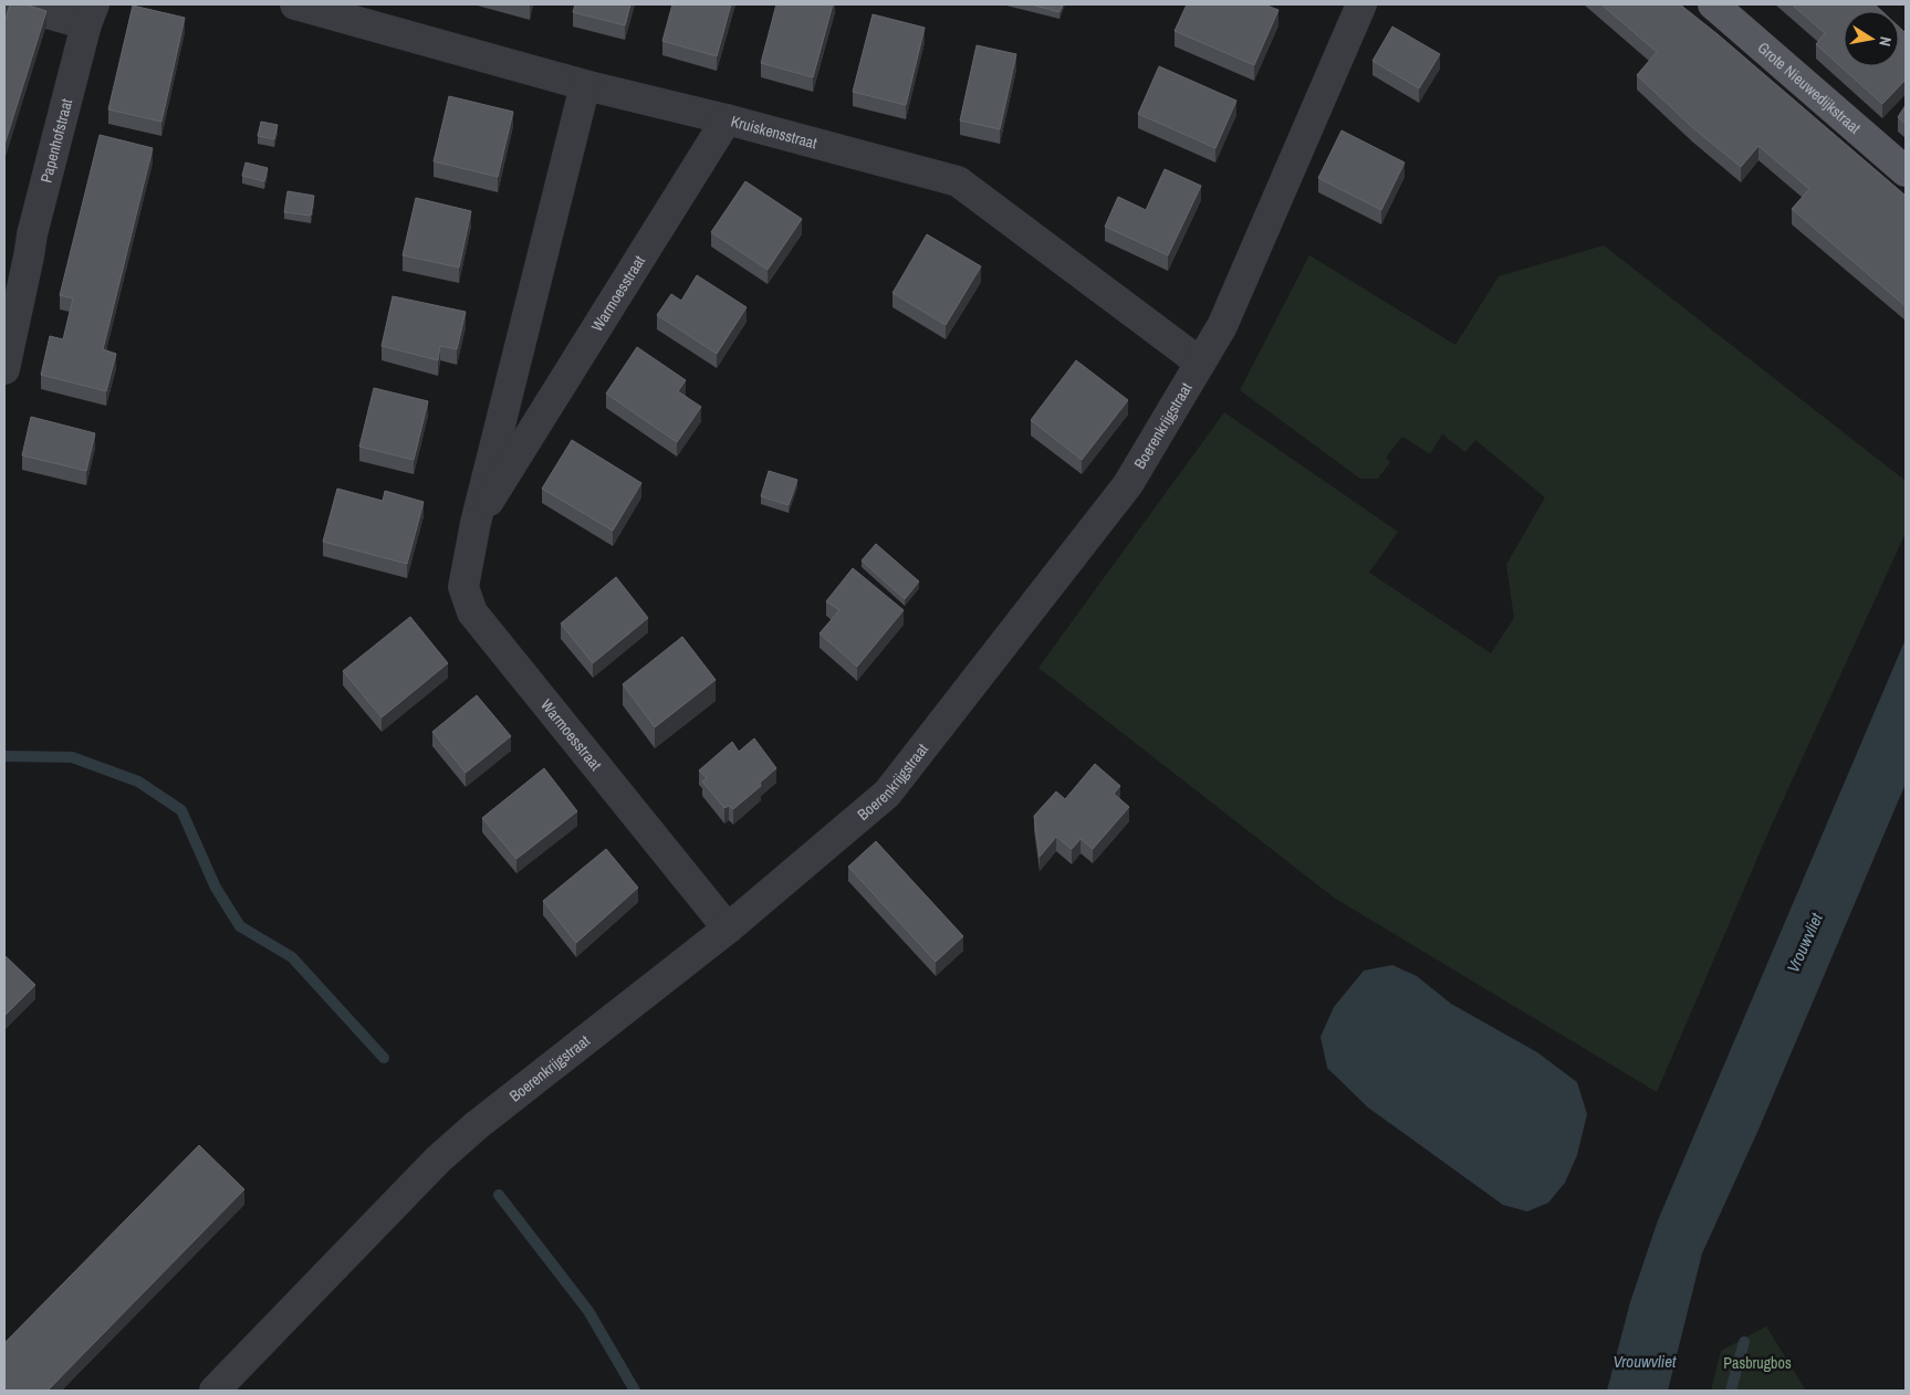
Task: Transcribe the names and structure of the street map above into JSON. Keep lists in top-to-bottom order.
{
  "streets": {
    "main road": ["Grote Nieuwedijkstraat"],
    "street": [
      "Kruiskensstraat",
      "Papenhofstraat",
      "Warmoesstraat",
      "Boerenkrijgstraat"
    ]
  },
  "crossings": [
    ["Kruiskensstraat", "Warmoesstraat"],
    ["Kruiskensstraat", "Boerenkrijgstraat"],
    ["Warmoesstraat", "Boerenkrijgstraat"]
  ],
  "water": ["Vrouwvliet"],
  "parks": ["Pasbrugbos"],
  "north": "right"
}
